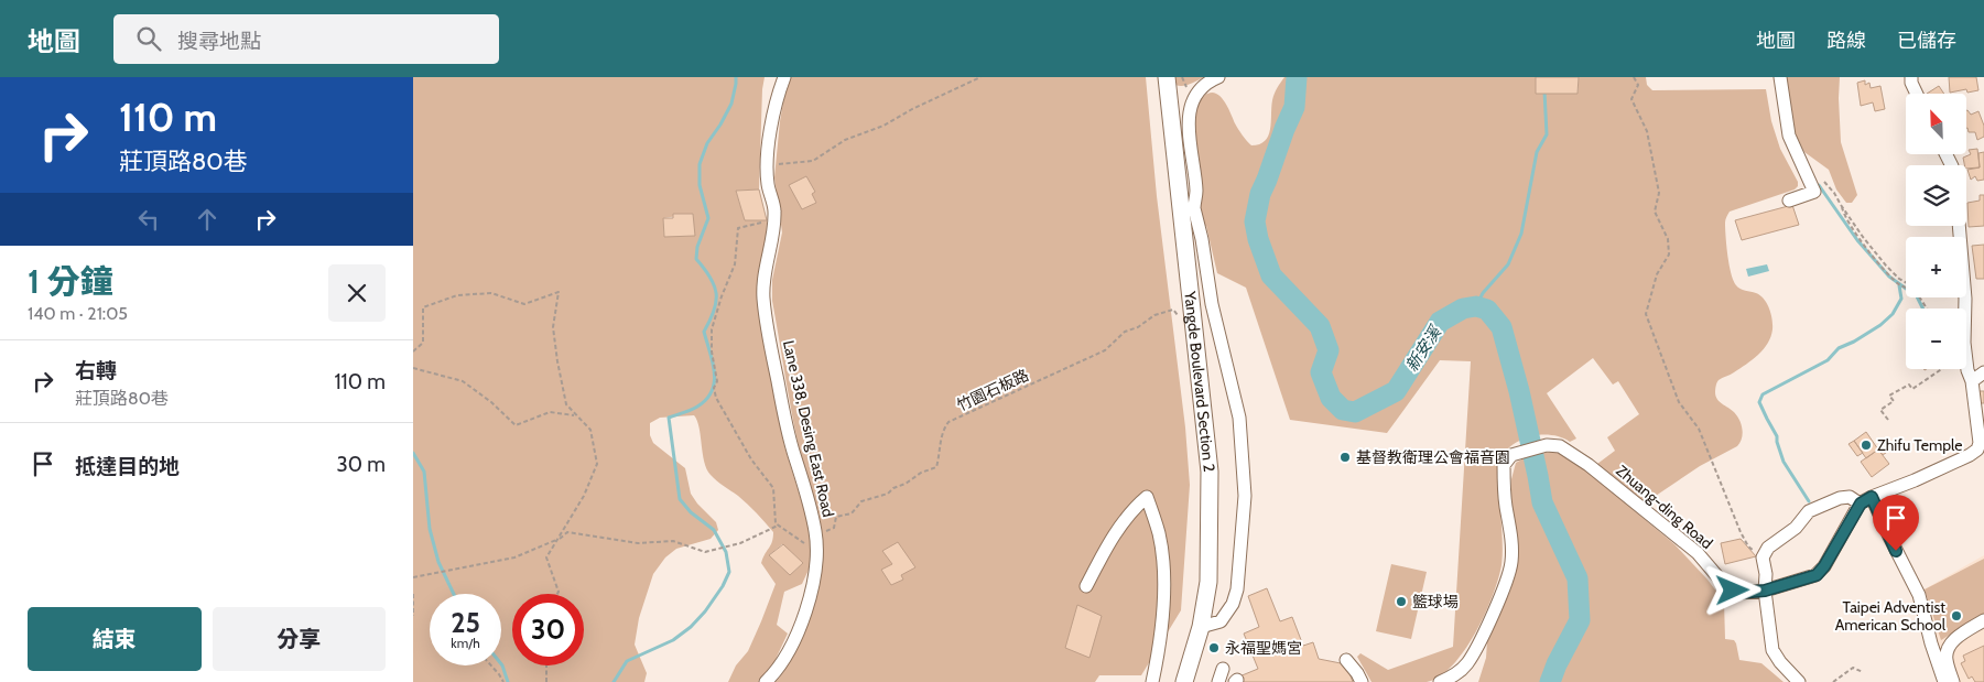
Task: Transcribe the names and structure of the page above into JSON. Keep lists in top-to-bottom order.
{
  "streets": {
    "main road": ["Yangde Boulevard Section 2"],
    "street": ["Lane 338, Desing East Road", "Zhuang-ding Road"],
    "path": ["竹園石板路"]
  },
  "crossings": [
    ["竹園石板路", "Lane 338, Desing East Road"]
  ],
  "water": ["新安溪"],
  "places": [
    "Zhifu Temple",
    "基督教衛理公會福音園",
    "籃球場",
    "Taipei Adventist American School",
    "永福聖媽宮"
  ],
  "north": "top left",
  "page": {
    "header": "地圖",
    "search": "搜尋地點",
    "nav": ["地圖", "路線", "已儲存"],
    "turn": ["110 m", "莊頂路80巷"],
    "map_buttons": ["+", "−"],
    "heading": ["1 分鐘", "140 m · 21:05"],
    "list": [
      {
        "name": "右轉",
        "note": "莊頂路80巷",
        "value": "110 m"
      },
      {
        "name": "抵達目的地",
        "value": "30 m"
      }
    ],
    "speed": "25 km/h",
    "limit": "30",
    "buttons": ["結束", "分享"]
  }
}
